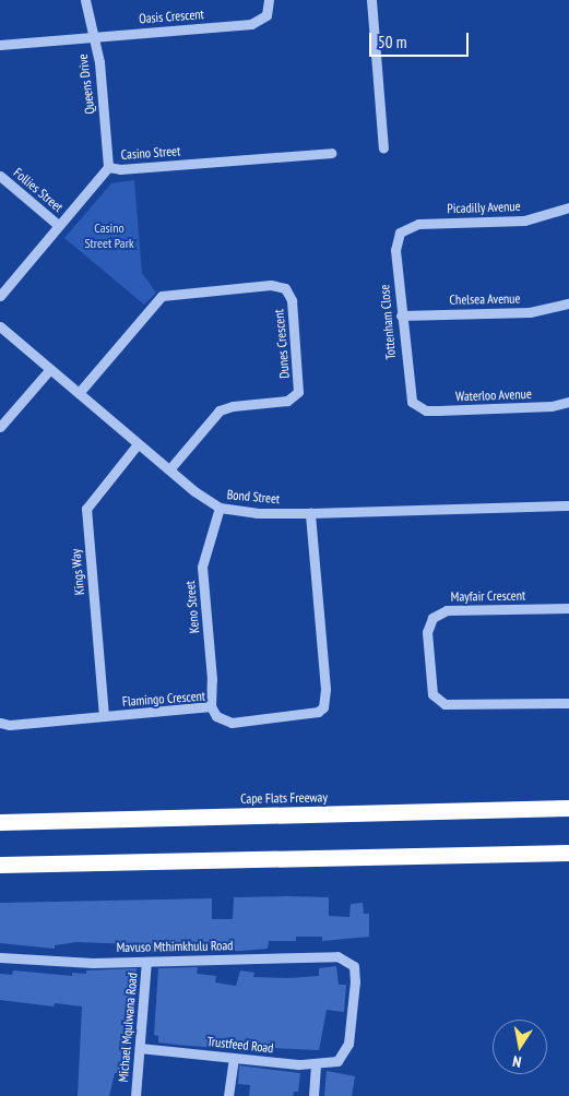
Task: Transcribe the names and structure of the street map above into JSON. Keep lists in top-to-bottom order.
{
  "streets": {
    "highway": ["Cape Flats Freeway"],
    "street": [
      "Oasis Crescent",
      "Queens Drive",
      "Casino Street",
      "Follies Street",
      "Picadilly Avenue",
      "Chelsea Avenue",
      "Tottenham Close",
      "Dunes Crescent",
      "Waterloo Avenue",
      "Bond Street",
      "Kings Way",
      "Mayfair Crescent",
      "Keno Street",
      "Flamingo Crescent",
      "Mavuso Mthimkhulu Road",
      "Michael Mqulwana Road",
      "Trustfeed Road"
    ]
  },
  "crossings": [
    ["Oasis Crescent", "Queens Drive"],
    ["Queens Drive", "Casino Street"],
    ["Casino Street", "Follies Street"],
    ["Picadilly Avenue", "Tottenham Close"],
    ["Chelsea Avenue", "Tottenham Close"],
    ["Tottenham Close", "Waterloo Avenue"],
    ["Dunes Crescent", "Bond Street"],
    ["Bond Street", "Kings Way"],
    ["Bond Street", "Keno Street"],
    ["Bond Street", "Flamingo Crescent"],
    ["Kings Way", "Flamingo Crescent"],
    ["Keno Street", "Flamingo Crescent"],
    ["Mavuso Mthimkhulu Road", "Michael Mqulwana Road"],
    ["Mavuso Mthimkhulu Road", "Trustfeed Road"],
    ["Michael Mqulwana Road", "Trustfeed Road"]
  ],
  "parks": ["Casino Street Park"],
  "scale_bar": "50 m",
  "north": "bottom"
}
